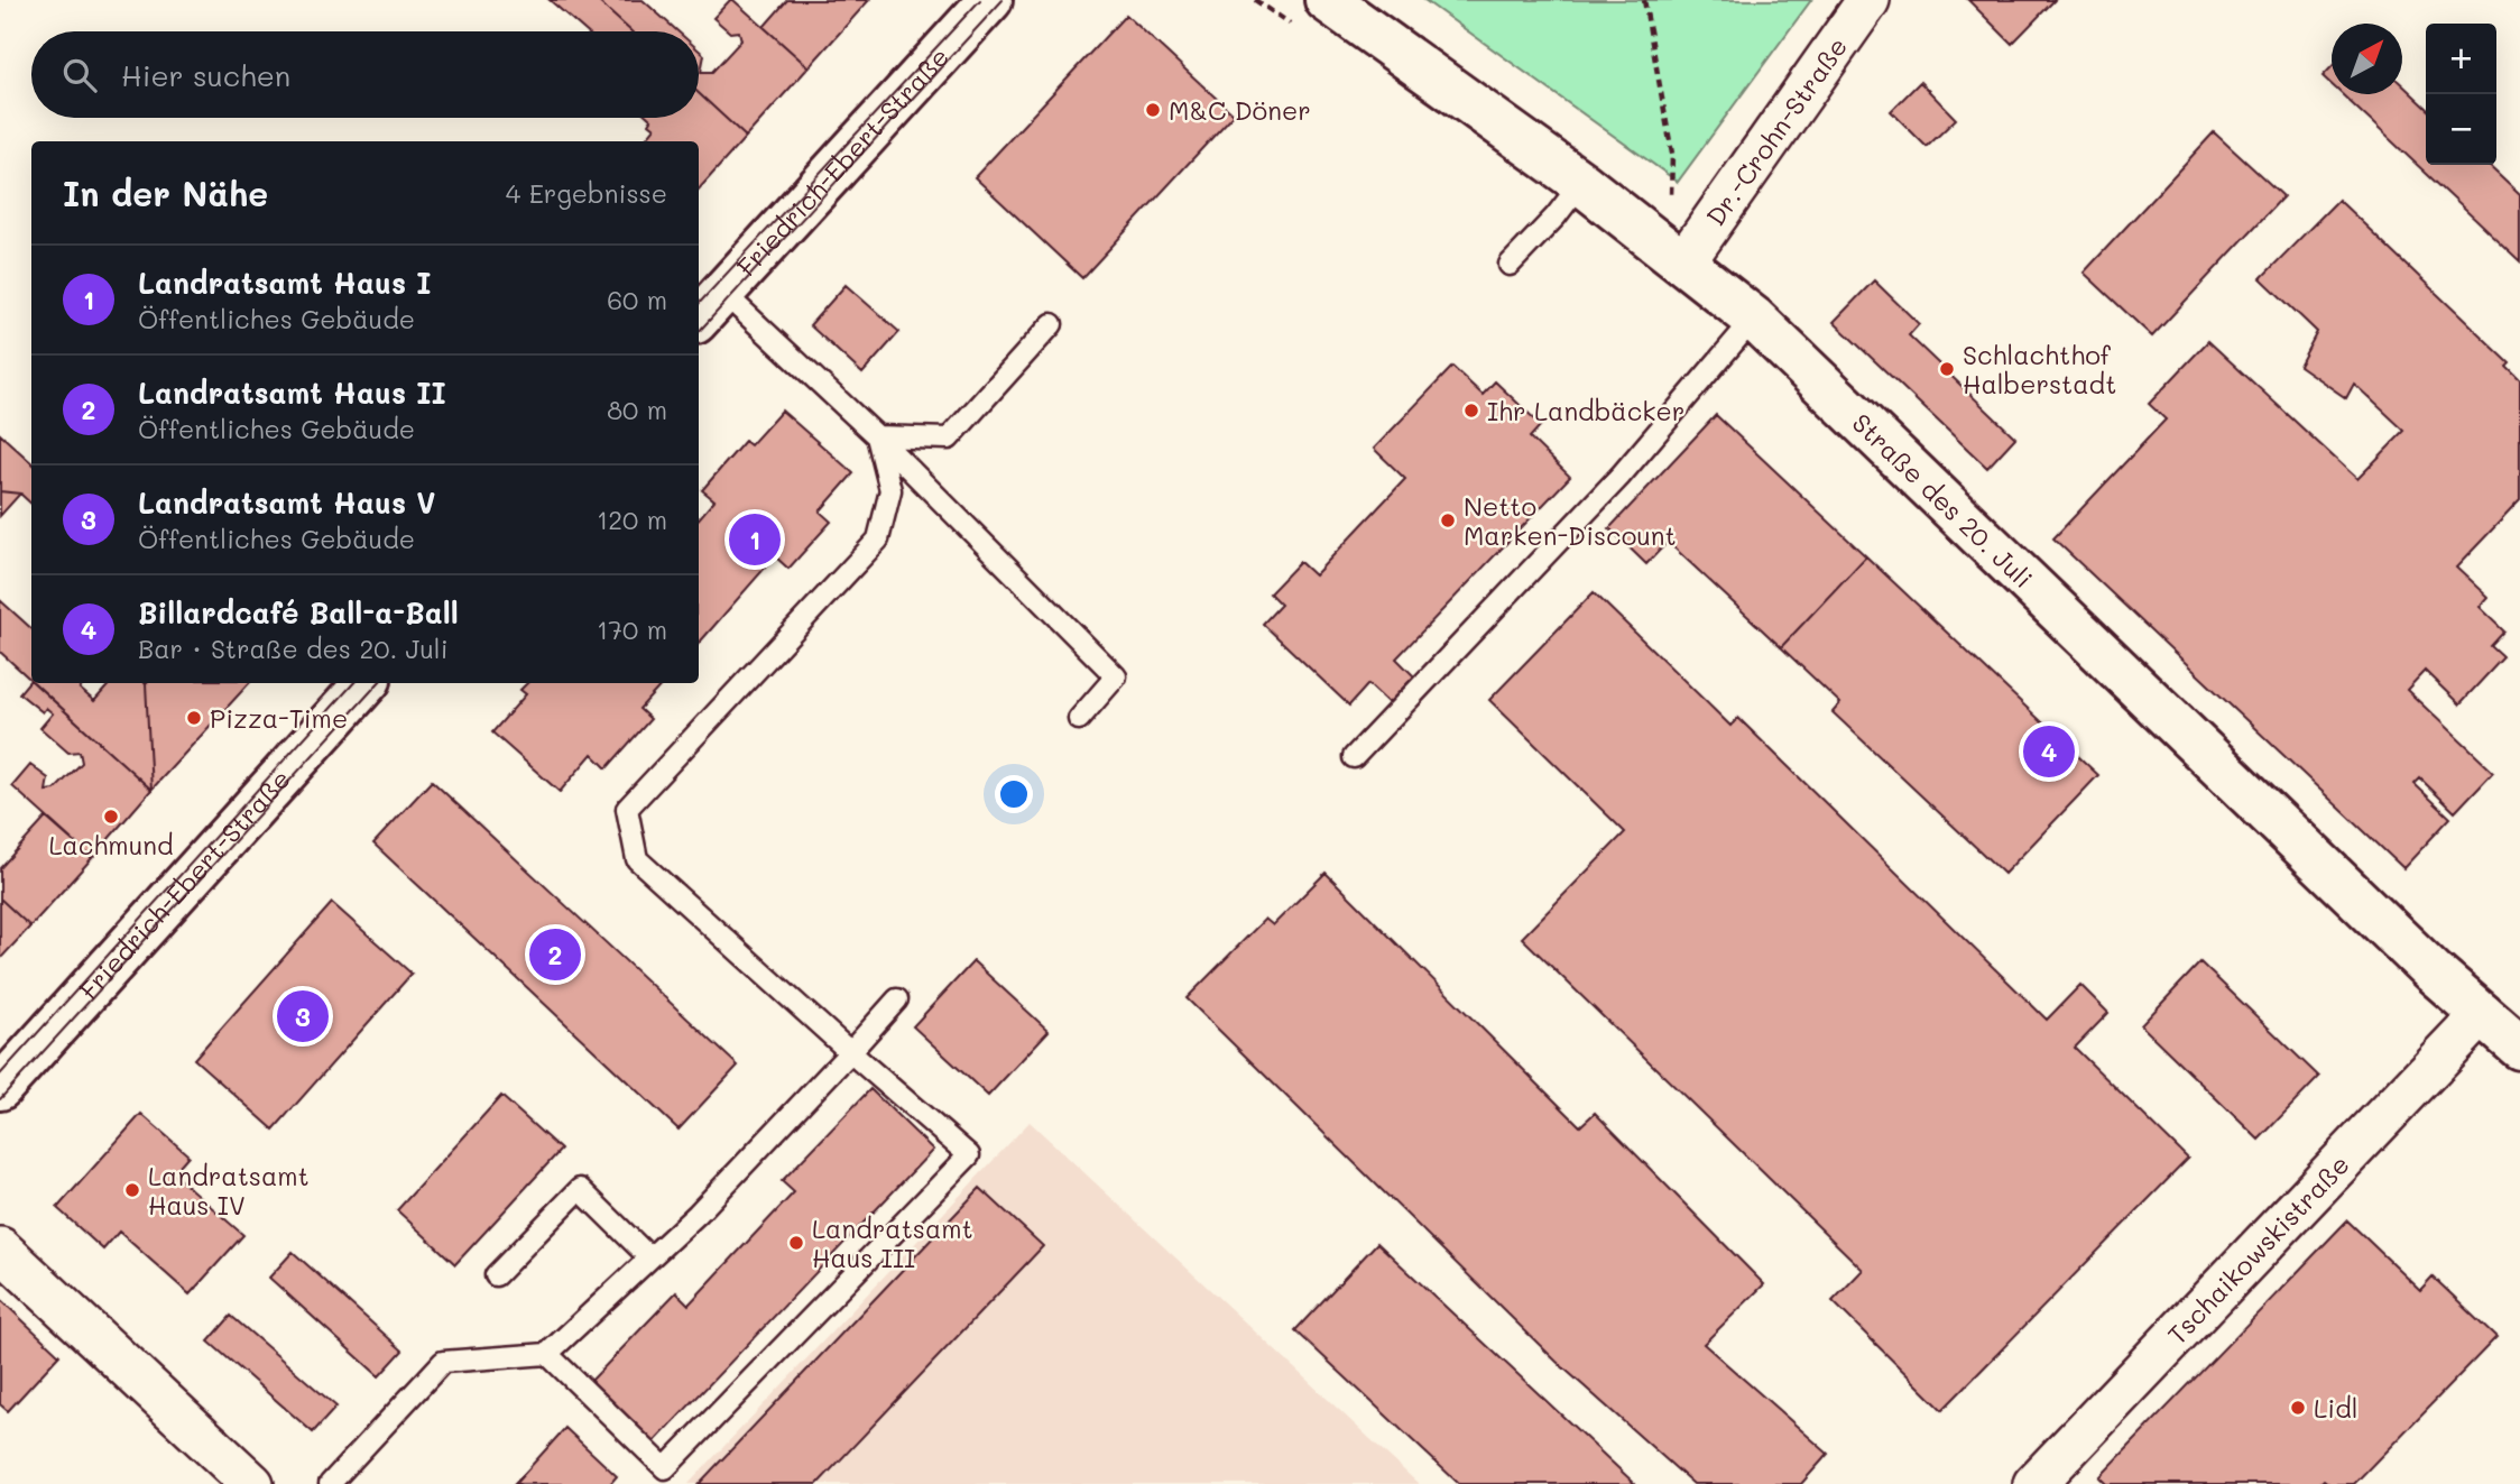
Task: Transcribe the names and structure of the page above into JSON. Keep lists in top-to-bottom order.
{
  "streets": {
    "street": [
      "Dr.-Crohn-Straße",
      "Friedrich-Ebert-Straße",
      "Straße des 20. Juli",
      "Tschaikowskistraße"
    ]
  },
  "crossings": [
    ["Dr.-Crohn-Straße", "Straße des 20. Juli"],
    ["Straße des 20. Juli", "Tschaikowskistraße"]
  ],
  "places": [
    "M&C Döner",
    "Schlachthof Halberstadt",
    "Ihr Landbäcker",
    "Netto Marken-Discount",
    "Pizza-Time",
    "Lachmund",
    "Landratsamt Haus IV",
    "Landratsamt Haus III",
    "Lidl"
  ],
  "north": "top right",
  "page": {
    "map_buttons": ["+", "−"],
    "search": "Hier suchen",
    "heading": ["In der Nähe", "4 Ergebnisse"],
    "list": [
      {
        "mark": "1",
        "name": "Landratsamt Haus I",
        "note": "Öffentliches Gebäude",
        "value": "60 m"
      },
      {
        "mark": "2",
        "name": "Landratsamt Haus II",
        "note": "Öffentliches Gebäude",
        "value": "80 m"
      },
      {
        "mark": "3",
        "name": "Landratsamt Haus V",
        "note": "Öffentliches Gebäude",
        "value": "120 m"
      },
      {
        "mark": "4",
        "name": "Billardcafé Ball-a-Ball",
        "note": "Bar · Straße des 20. Juli",
        "value": "170 m"
      }
    ],
    "pins": [
      "1",
      "4",
      "2",
      "3"
    ]
  }
}
